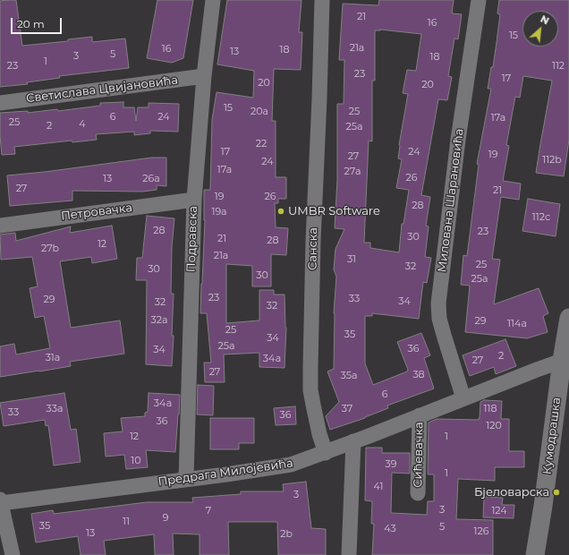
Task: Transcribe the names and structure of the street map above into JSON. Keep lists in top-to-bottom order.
{
  "streets": {
    "street": [
      "Светислава Цвијановића",
      "Милована Шарановића",
      "Петровачка",
      "Подравска",
      "Санска",
      "Кумодрашка",
      "Сићевачка",
      "Предрага Милојевића"
    ]
  },
  "crossings": [
    ["Светислава Цвијановића", "Подравска"],
    ["Милована Шарановића", "Предрага Милојевића"],
    ["Петровачка", "Подравска"],
    ["Подравска", "Предрага Милојевића"],
    ["Санска", "Предрага Милојевића"],
    ["Кумодрашка", "Предрага Милојевића"],
    ["Сићевачка", "Предрага Милојевића"]
  ],
  "places": ["UMBR Software", "Бјеловарска"],
  "house_numbers": [
    "21",
    "16",
    "15",
    "21a",
    "16",
    "18",
    "13",
    "5",
    "3",
    "18",
    "1",
    "23",
    "112",
    "23",
    "17",
    "20",
    "20",
    "15",
    "20a",
    "25",
    "6",
    "24",
    "17a",
    "25",
    "4",
    "2",
    "25a",
    "22",
    "17",
    "24",
    "19",
    "27",
    "112b",
    "24",
    "17a",
    "27a",
    "26",
    "13",
    "26a",
    "27",
    "21",
    "19",
    "26",
    "28",
    "19a",
    "112c",
    "28",
    "23",
    "30",
    "21",
    "28",
    "12",
    "27b",
    "21a",
    "31",
    "25",
    "32",
    "30",
    "30",
    "25a",
    "23",
    "33",
    "29",
    "34",
    "32",
    "32",
    "32a",
    "29",
    "114a",
    "25",
    "35",
    "34",
    "25a",
    "36",
    "34",
    "2",
    "31a",
    "34a",
    "27",
    "27",
    "38",
    "35a",
    "6",
    "34a",
    "33a",
    "37",
    "118",
    "33",
    "36",
    "36",
    "120",
    "12",
    "1",
    "10",
    "39",
    "1",
    "41",
    "3",
    "3",
    "7",
    "124",
    "9",
    "11",
    "35",
    "5",
    "43",
    "126",
    "13",
    "2b"
  ],
  "scale_bar": "20 m",
  "north": "top right"
}
